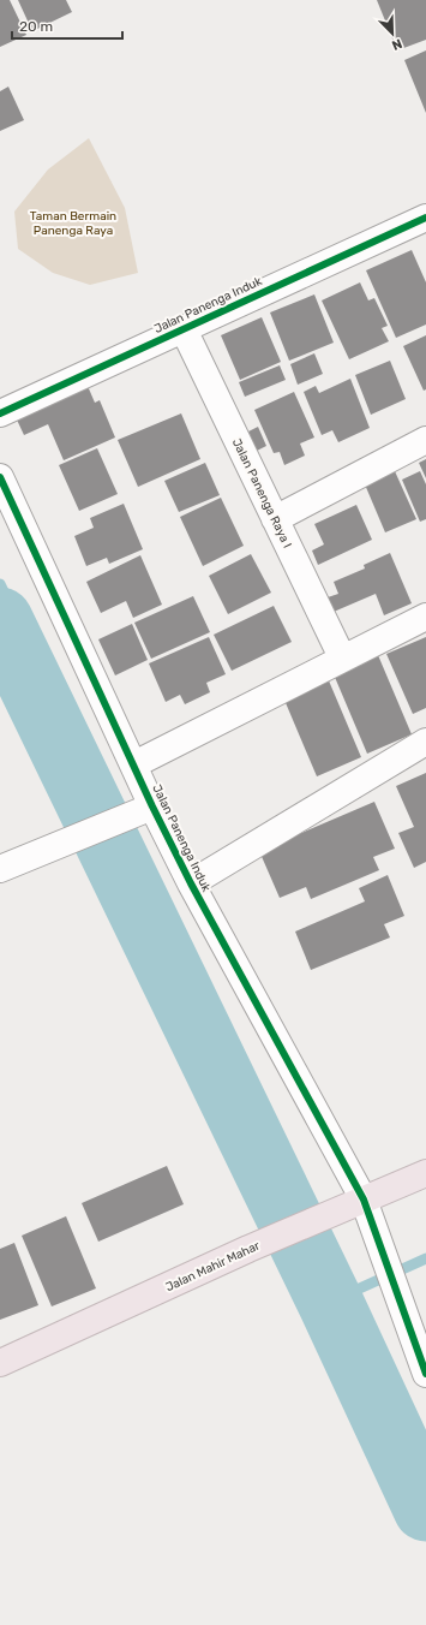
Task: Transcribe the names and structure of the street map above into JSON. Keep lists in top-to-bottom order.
{
  "streets": {
    "highway": ["Jalan Mahir Mahar"],
    "street": ["Jalan Panenga Induk", "Jalan Panenga Raya I"]
  },
  "crossings": [
    ["Jalan Panenga Induk", "Jalan Panenga Raya I"],
    ["Jalan Panenga Induk", "Jalan Mahir Mahar"]
  ],
  "parks": ["Taman Bermain Panenga Raya"],
  "scale_bar": "20 m",
  "north": "bottom right"
}
